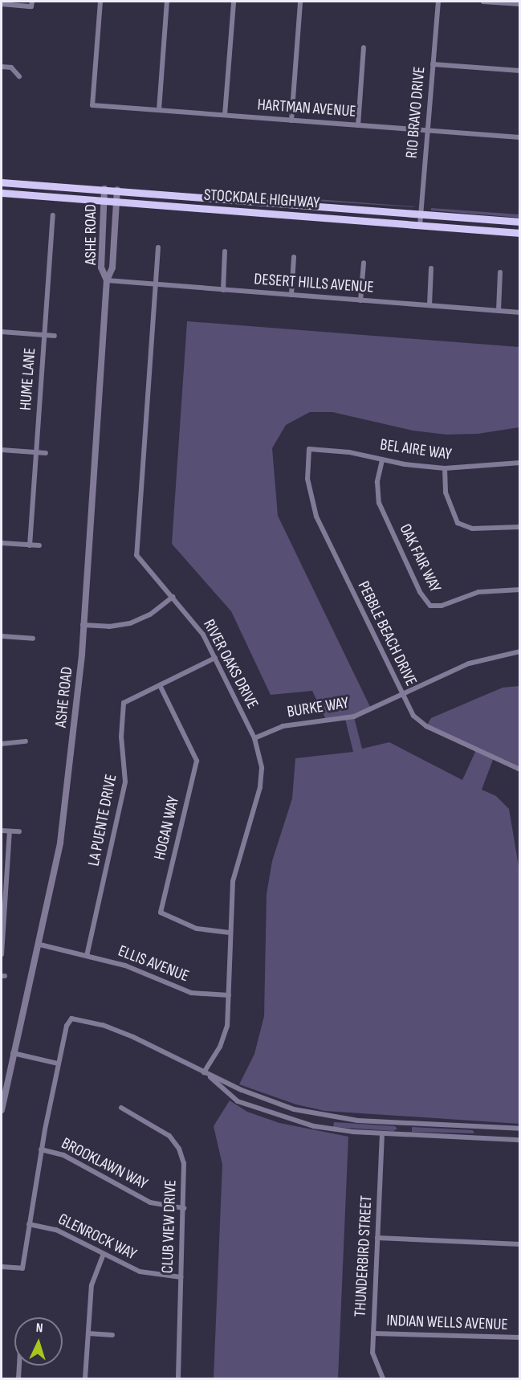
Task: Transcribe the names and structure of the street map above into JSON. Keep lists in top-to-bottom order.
{
  "streets": {
    "main road": ["STOCKDALE HIGHWAY"],
    "street": [
      "HARTMAN AVENUE",
      "RIO BRAVO DRIVE",
      "ASHE ROAD",
      "DESERT HILLS AVENUE",
      "HUME LANE",
      "BEL AIRE WAY",
      "OAK FAIR WAY",
      "PEBBLE BEACH DRIVE",
      "RIVER OAKS DRIVE",
      "BURKE WAY",
      "LA PUENTE DRIVE",
      "HOGAN WAY",
      "ELLIS AVENUE",
      "BROOKLAWN WAY",
      "CLUB VIEW DRIVE",
      "GLENROCK WAY",
      "THUNDERBIRD STREET",
      "INDIAN WELLS AVENUE"
    ]
  },
  "crossings": [
    ["HARTMAN AVENUE", "RIO BRAVO DRIVE"],
    ["RIO BRAVO DRIVE", "STOCKDALE HIGHWAY"],
    ["STOCKDALE HIGHWAY", "ASHE ROAD"],
    ["ASHE ROAD", "DESERT HILLS AVENUE"],
    ["ASHE ROAD", "ELLIS AVENUE"],
    ["DESERT HILLS AVENUE", "RIVER OAKS DRIVE"],
    ["BEL AIRE WAY", "OAK FAIR WAY"],
    ["BEL AIRE WAY", "PEBBLE BEACH DRIVE"],
    ["PEBBLE BEACH DRIVE", "BURKE WAY"],
    ["RIVER OAKS DRIVE", "BURKE WAY"],
    ["RIVER OAKS DRIVE", "LA PUENTE DRIVE"],
    ["RIVER OAKS DRIVE", "HOGAN WAY"],
    ["RIVER OAKS DRIVE", "ELLIS AVENUE"],
    ["LA PUENTE DRIVE", "HOGAN WAY"],
    ["LA PUENTE DRIVE", "ELLIS AVENUE"],
    ["BROOKLAWN WAY", "CLUB VIEW DRIVE"],
    ["CLUB VIEW DRIVE", "GLENROCK WAY"],
    ["THUNDERBIRD STREET", "INDIAN WELLS AVENUE"]
  ],
  "north": "top"
}
